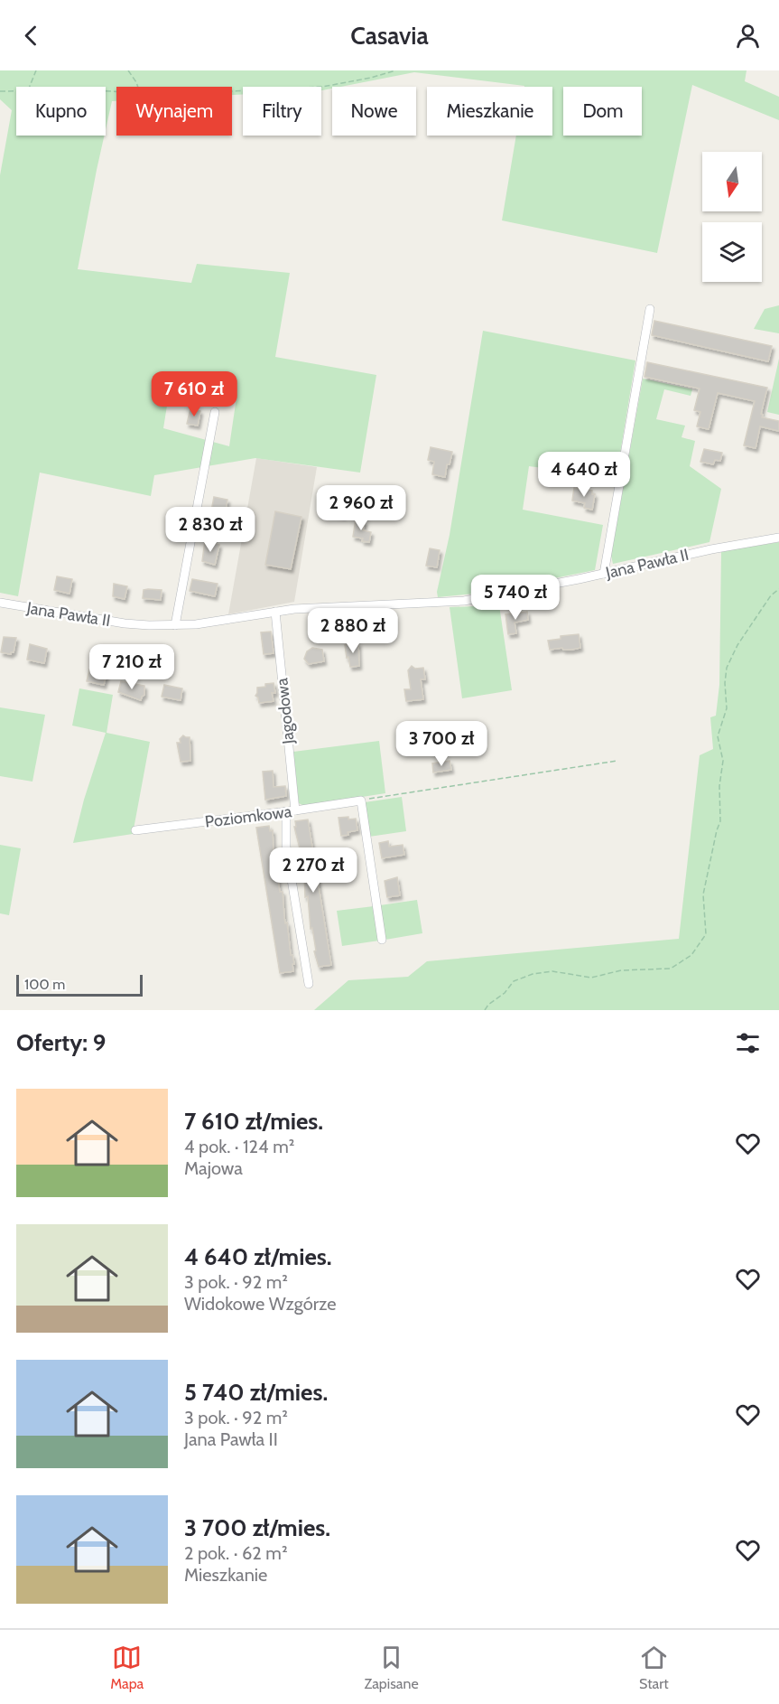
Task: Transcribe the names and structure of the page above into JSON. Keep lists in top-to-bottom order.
{
  "streets": {
    "street": ["Jana Pawła II", "Jagodowa", "Poziomkowa"]
  },
  "crossings": [
    ["Jana Pawła II", "Jagodowa"],
    ["Jagodowa", "Poziomkowa"]
  ],
  "scale_bar": "100 m",
  "north": "bottom",
  "page": {
    "header": "Casavia",
    "chip": [
      "Kupno",
      "Wynajem",
      "Filtry",
      "Nowe",
      "Mieszkanie",
      "Dom"
    ],
    "price": [
      "7 610 zł",
      "4 640 zł",
      "2 960 zł",
      "2 830 zł",
      "5 740 zł",
      "2 880 zł",
      "7 210 zł",
      "3 700 zł",
      "2 270 zł"
    ],
    "scale": "100 m",
    "heading": "Oferty: 9",
    "list": [
      {
        "name": "7 610 zł/mies.",
        "note": "4 pok. · 124 m² · Majowa"
      },
      {
        "name": "4 640 zł/mies.",
        "note": "3 pok. · 92 m² · Widokowe Wzgórze"
      },
      {
        "name": "5 740 zł/mies.",
        "note": "3 pok. · 92 m² · Jana Pawła II"
      },
      {
        "name": "3 700 zł/mies.",
        "note": "2 pok. · 62 m² · Mieszkanie"
      }
    ],
    "tabs": ["Mapa", "Zapisane", "Start"]
  }
}
